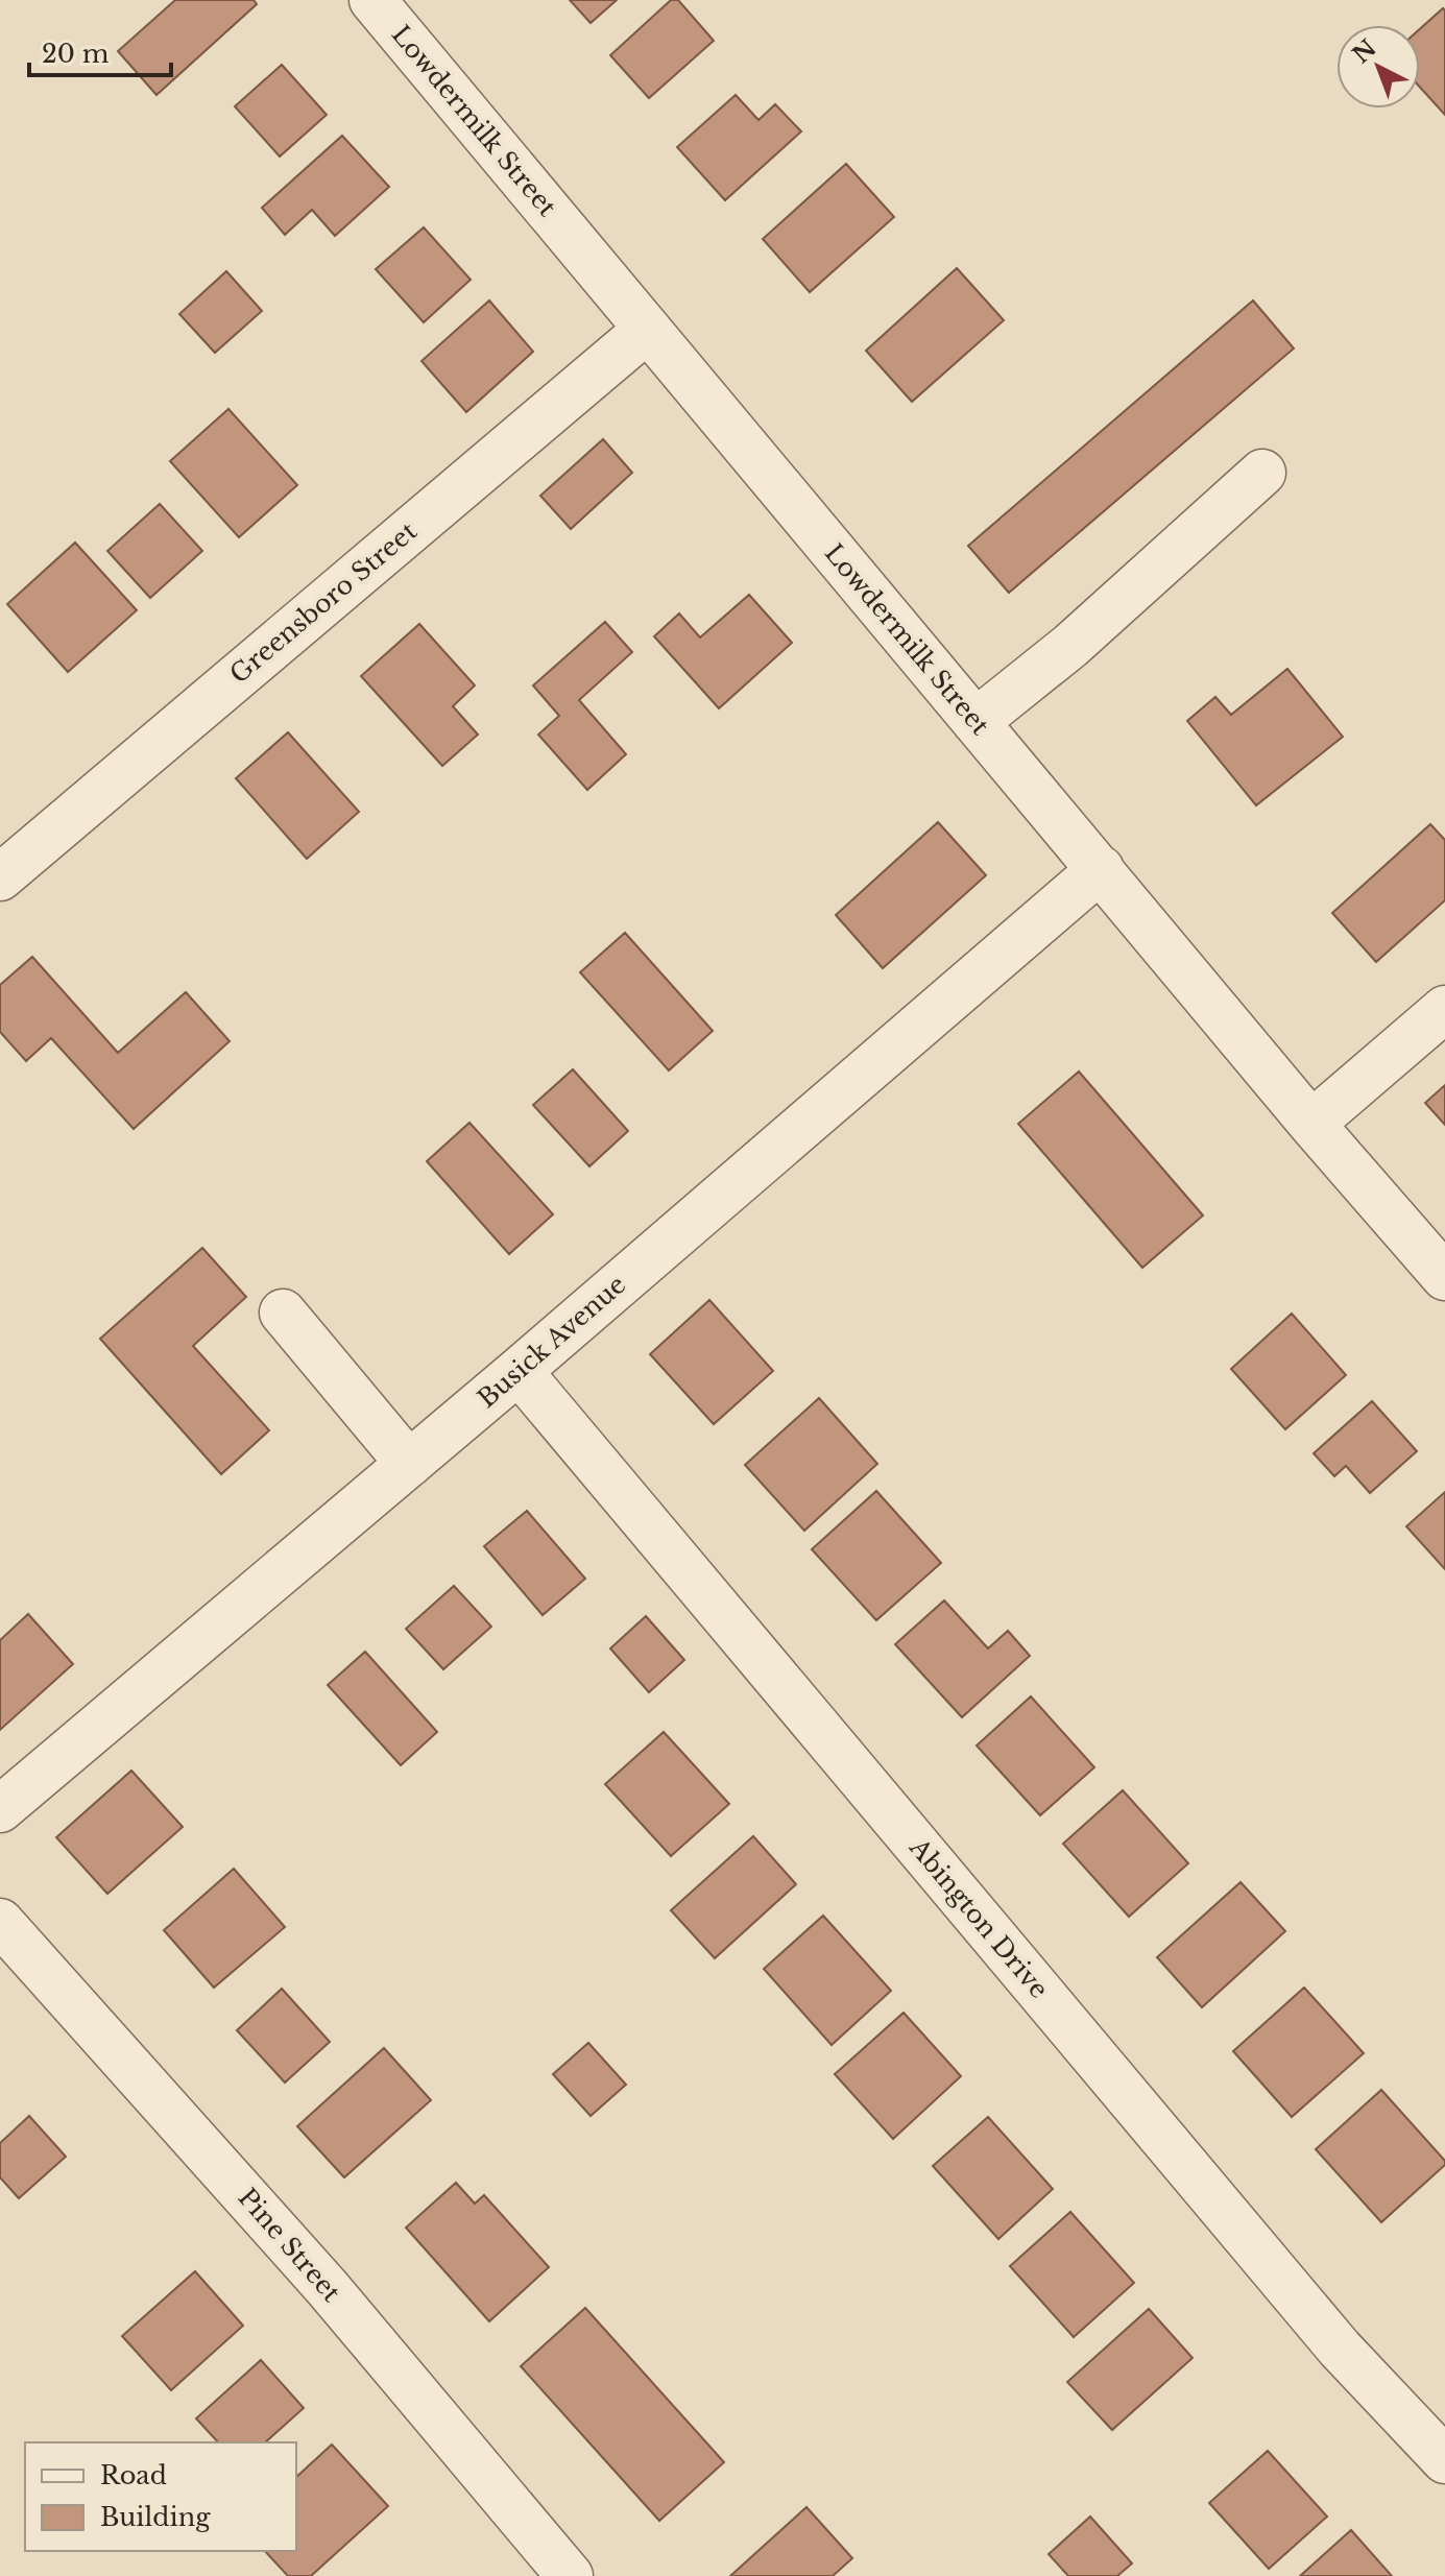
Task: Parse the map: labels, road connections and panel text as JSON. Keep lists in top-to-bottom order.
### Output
{
  "streets": {
    "street": [
      "Lowdermilk Street",
      "Greensboro Street",
      "Busick Avenue",
      "Abington Drive",
      "Pine Street"
    ]
  },
  "crossings": [
    ["Lowdermilk Street", "Greensboro Street"],
    ["Lowdermilk Street", "Busick Avenue"],
    ["Busick Avenue", "Abington Drive"]
  ],
  "legend": ["Road", "Building"],
  "scale_bar": "20 m",
  "north": "top left"
}
